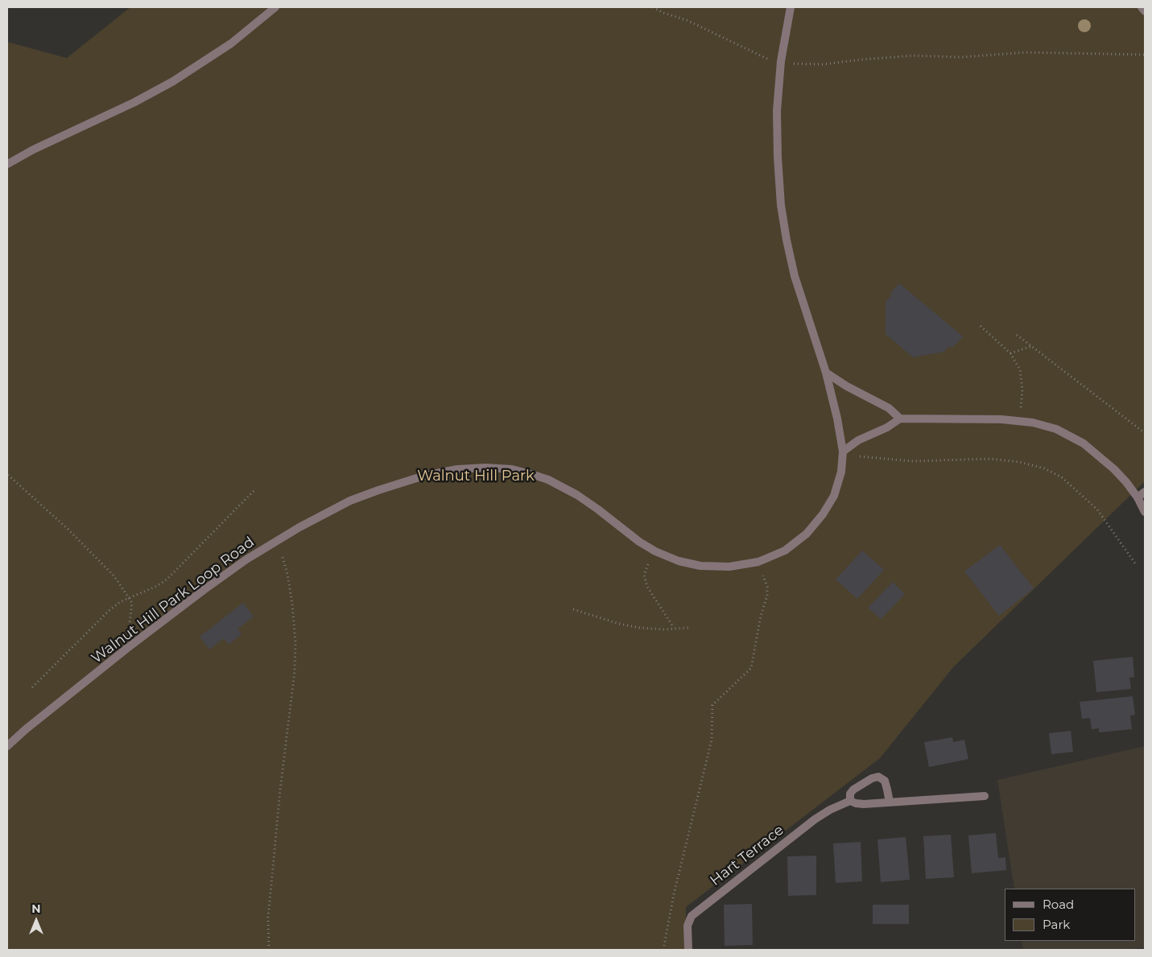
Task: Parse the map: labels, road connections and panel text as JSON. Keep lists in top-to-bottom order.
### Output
{
  "streets": {
    "street": ["Walnut Hill Park Loop Road", "Hart Terrace"]
  },
  "parks": ["Walnut Hill Park"],
  "legend": ["Road", "Park"],
  "north": "top"
}
